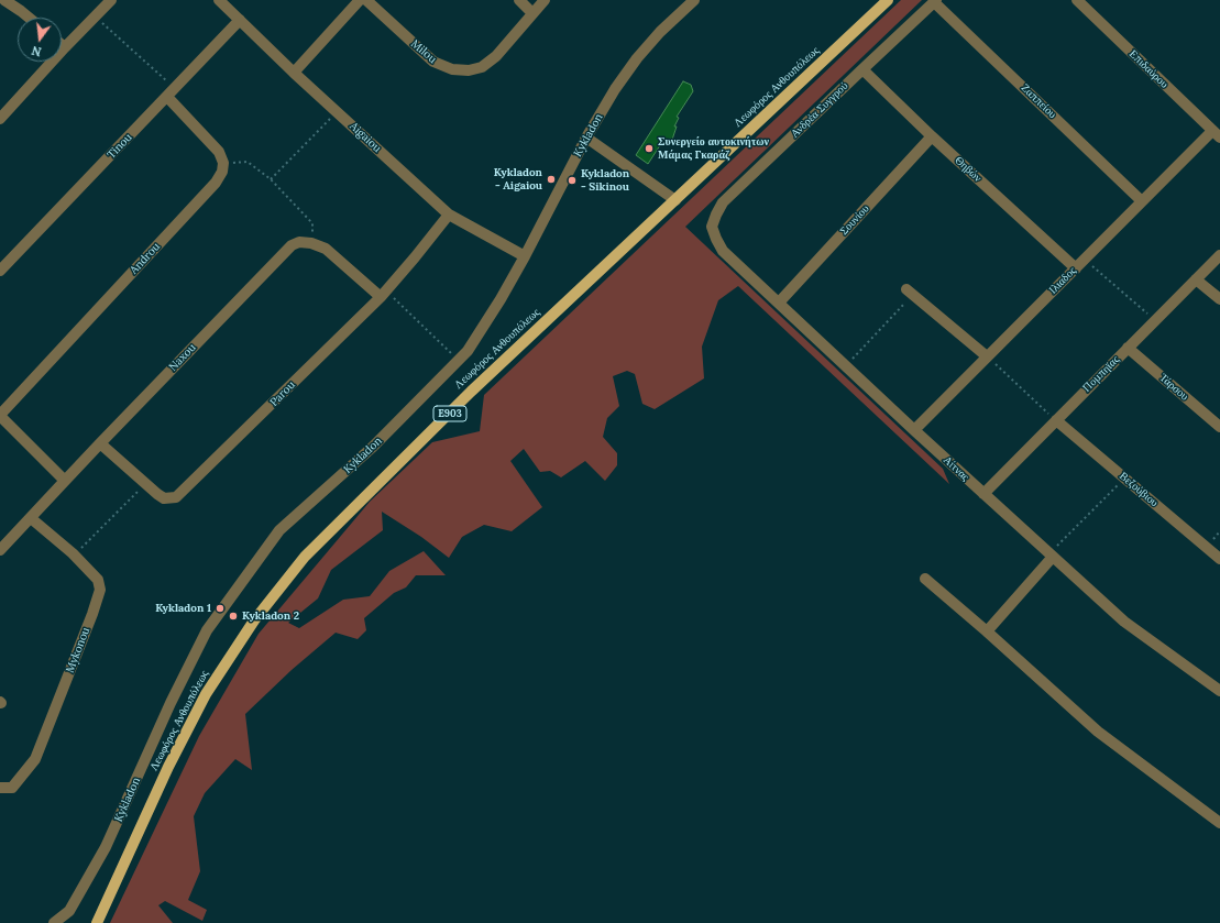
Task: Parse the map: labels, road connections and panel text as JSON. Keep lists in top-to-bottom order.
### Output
{
  "streets": {
    "main road": ["Λεωφόρος Ανθουπόλεως", "E903"],
    "street": [
      "Milou",
      "Επιδαύρου",
      "Ζαππείου",
      "Ανδρέα Συγγρού",
      "Kykladon",
      "Aigaiou",
      "Tinou",
      "Θηβών",
      "Σουνίου",
      "Androu",
      "Ιλιαδος",
      "Naxou",
      "Πομπηϊας",
      "Τάρσου",
      "Parou",
      "Αίτνας",
      "Βεζούβιου",
      "Mykonou"
    ]
  },
  "crossings": [
    ["Επιδαύρου", "Ιλιαδος"],
    ["Ζαππείου", "Ανδρέα Συγγρού"],
    ["Ζαππείου", "Ιλιαδος"],
    ["Ανδρέα Συγγρού", "Θηβών"],
    ["Ανδρέα Συγγρού", "Αίτνας"],
    ["Kykladon", "Aigaiou"],
    ["Aigaiou", "Tinou"],
    ["Aigaiou", "Parou"],
    ["Θηβών", "Σουνίου"],
    ["Θηβών", "Ιλιαδος"],
    ["Σουνίου", "Αίτνας"],
    ["Ιλιαδος", "Αίτνας"],
    ["Naxou", "Parou"],
    ["Naxou", "Mykonou"],
    ["Πομπηϊας", "Τάρσου"],
    ["Πομπηϊας", "Αίτνας"],
    ["Πομπηϊας", "Βεζούβιου"]
  ],
  "places": [
    "Συνεργείο αυτοκινήτων Μάμας Γκαράζ",
    "Kykladon - Aigaiou",
    "Kykladon - Sikinou",
    "Kykladon 1",
    "Kykladon 2"
  ],
  "north": "bottom"
}
